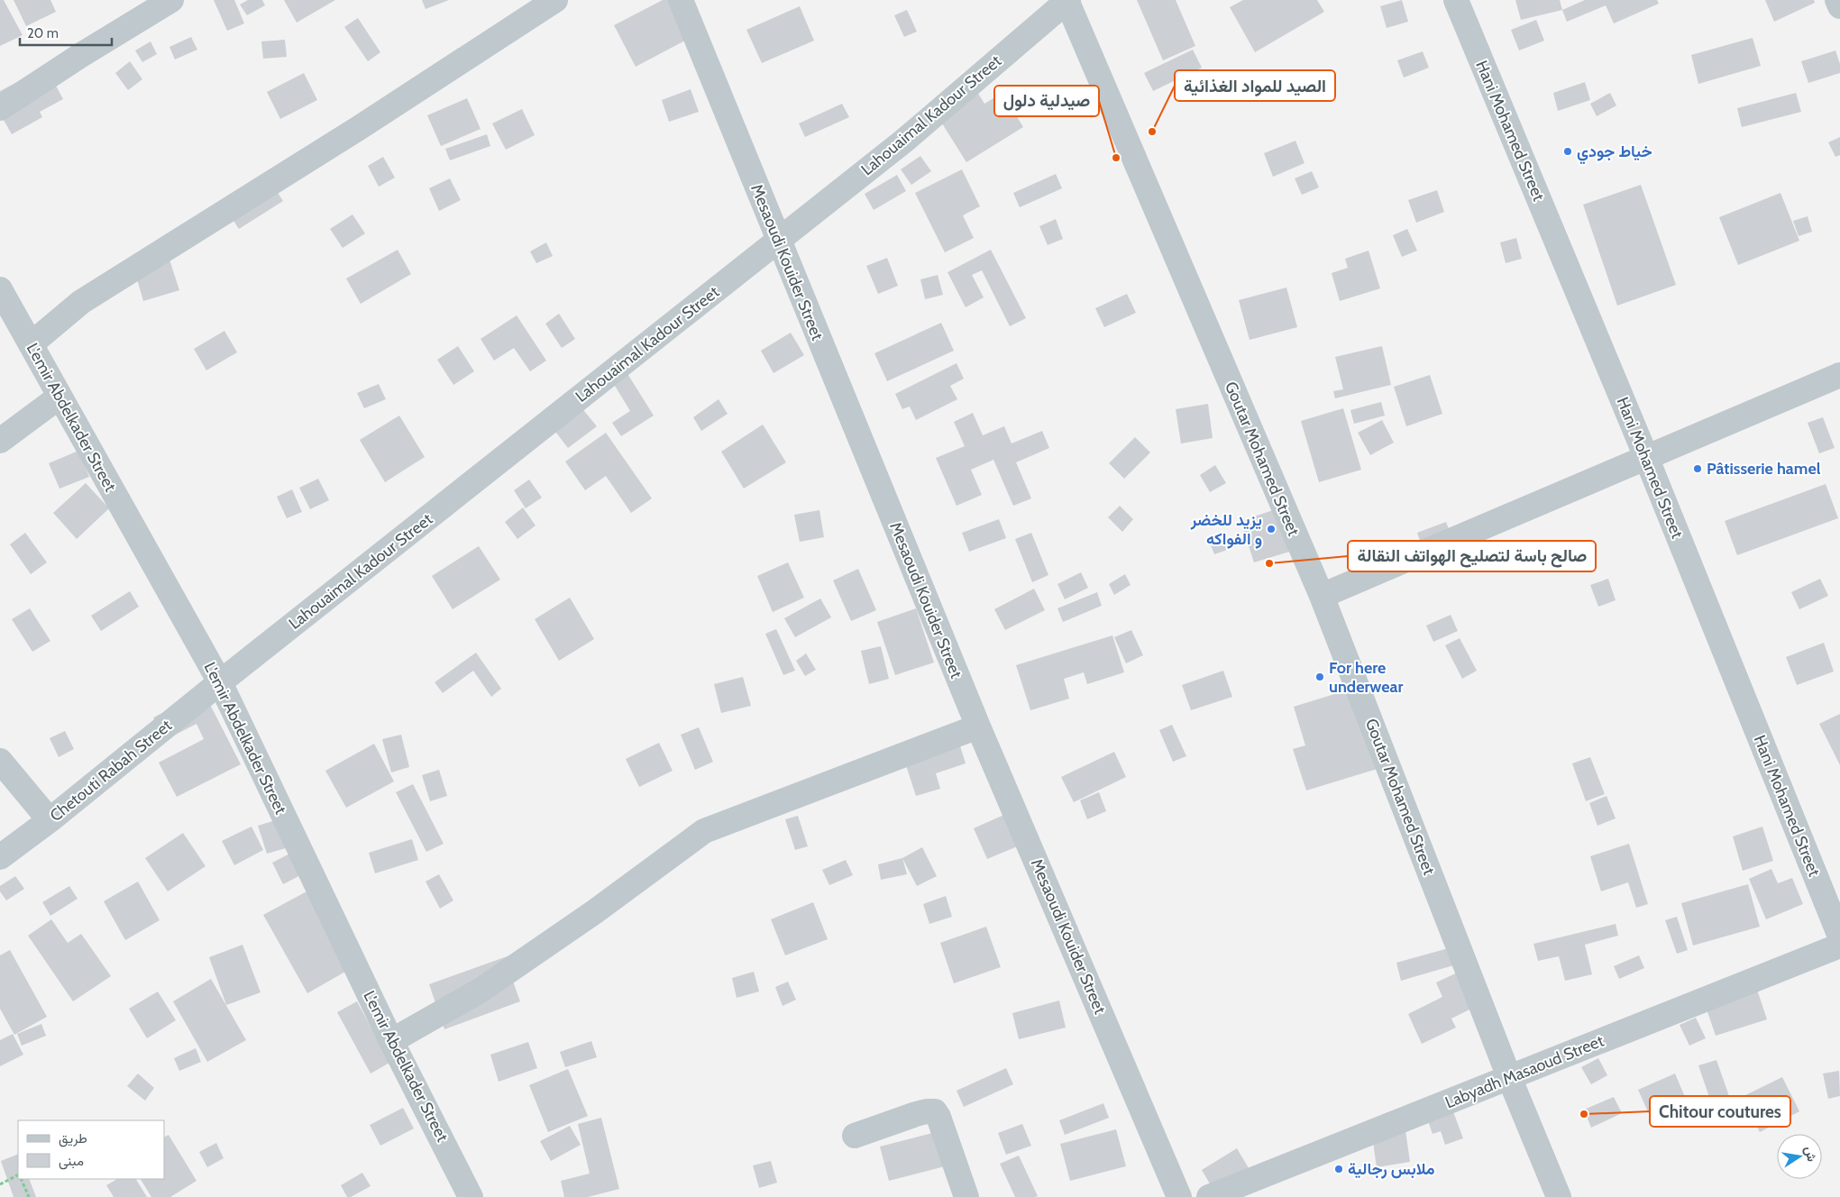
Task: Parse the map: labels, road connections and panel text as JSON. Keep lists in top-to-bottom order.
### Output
{
  "streets": {
    "street": [
      "Lahouaimal Kadour Street",
      "Hani Mohamed Street",
      "Mesaoudi Kouider Street",
      "L'emir Abdelkader Street",
      "Goutar Mohamed Street",
      "Chetouti Rabah Street",
      "Labyadh Masaoud Street"
    ]
  },
  "crossings": [
    ["Lahouaimal Kadour Street", "Mesaoudi Kouider Street"],
    ["Lahouaimal Kadour Street", "L'emir Abdelkader Street"],
    ["Lahouaimal Kadour Street", "Goutar Mohamed Street"],
    ["Lahouaimal Kadour Street", "Chetouti Rabah Street"],
    ["L'emir Abdelkader Street", "Chetouti Rabah Street"],
    ["Goutar Mohamed Street", "Labyadh Masaoud Street"]
  ],
  "places": [
    "الصيد للمواد الغذائية",
    "خياط جودي",
    "صيدلية دلول",
    "Pâtisserie hamel",
    "يزيد للخضر و الفواكه",
    "صالح باسة لتصليح الهواتف النقالة",
    "For here underwear",
    "Chitour coutures",
    "ملابس رجالية"
  ],
  "legend": ["طريق", "مبنى"],
  "scale_bar": "20 m",
  "north": "right"
}
